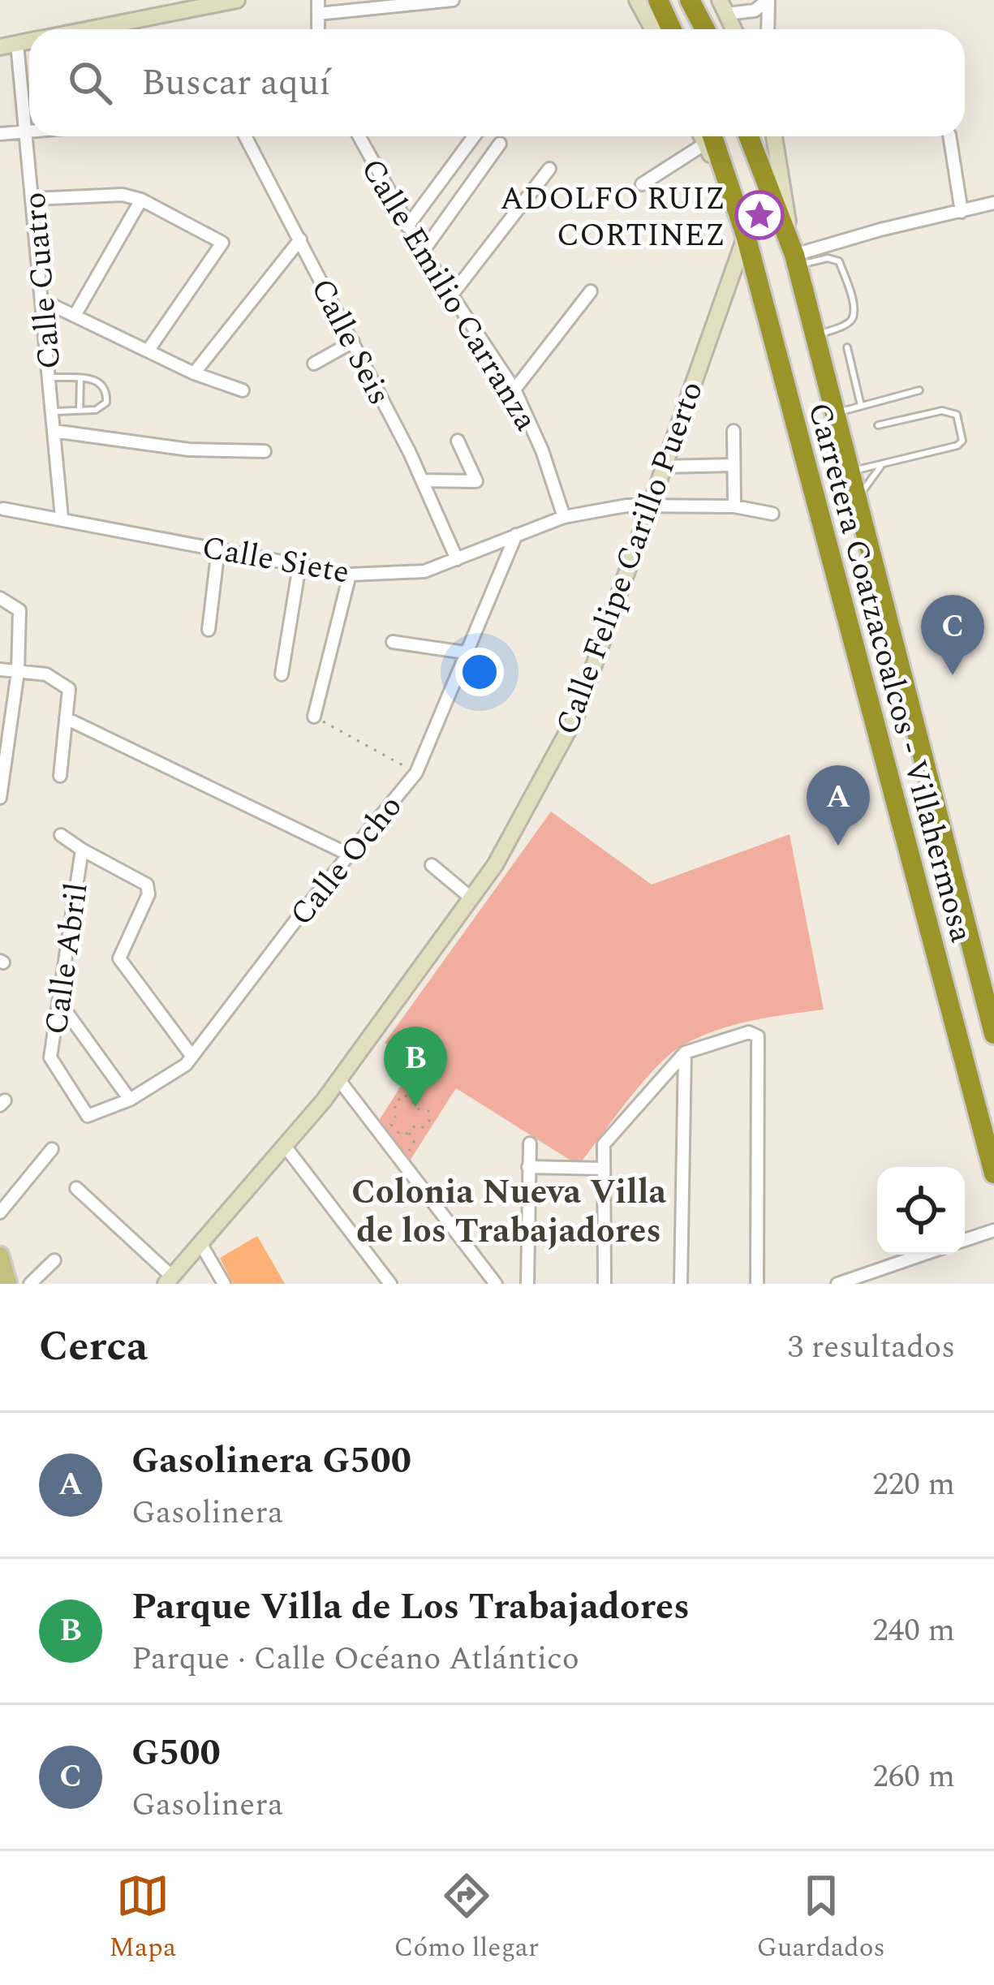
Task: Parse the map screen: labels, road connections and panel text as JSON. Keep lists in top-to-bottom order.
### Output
{
  "streets": {
    "highway": ["Carretera Coatzacoalcos - Villahermosa"],
    "street": [
      "Calle Cuatro",
      "Calle Emilio Carranza",
      "Calle Seis",
      "Calle Felipe Carillo Puerto",
      "Calle Siete",
      "Calle Ocho",
      "Calle Abril"
    ]
  },
  "crossings": [
    ["Calle Cuatro", "Calle Siete"],
    ["Calle Emilio Carranza", "Calle Siete"],
    ["Calle Seis", "Calle Siete"],
    ["Calle Felipe Carillo Puerto", "Calle Siete"],
    ["Calle Felipe Carillo Puerto", "Carretera Coatzacoalcos - Villahermosa"],
    ["Calle Siete", "Calle Ocho"],
    ["Calle Ocho", "Calle Abril"]
  ],
  "districts": ["Colonia Nueva Villa de los Trabajadores"],
  "places": {
    "place": ["ADOLFO RUIZ CORTINEZ"]
  },
  "page": {
    "search": "Buscar aquí",
    "pins": ["C", "A", "B"],
    "heading": ["Cerca", "3 resultados"],
    "list": [
      {
        "mark": "A",
        "name": "Gasolinera G500",
        "note": "Gasolinera",
        "value": "220 m"
      },
      {
        "mark": "B",
        "name": "Parque Villa de Los Trabajadores",
        "note": "Parque · Calle Océano Atlántico",
        "value": "240 m"
      },
      {
        "mark": "C",
        "name": "G500",
        "note": "Gasolinera",
        "value": "260 m"
      }
    ],
    "nav": ["Mapa", "Cómo llegar", "Guardados"]
  }
}
